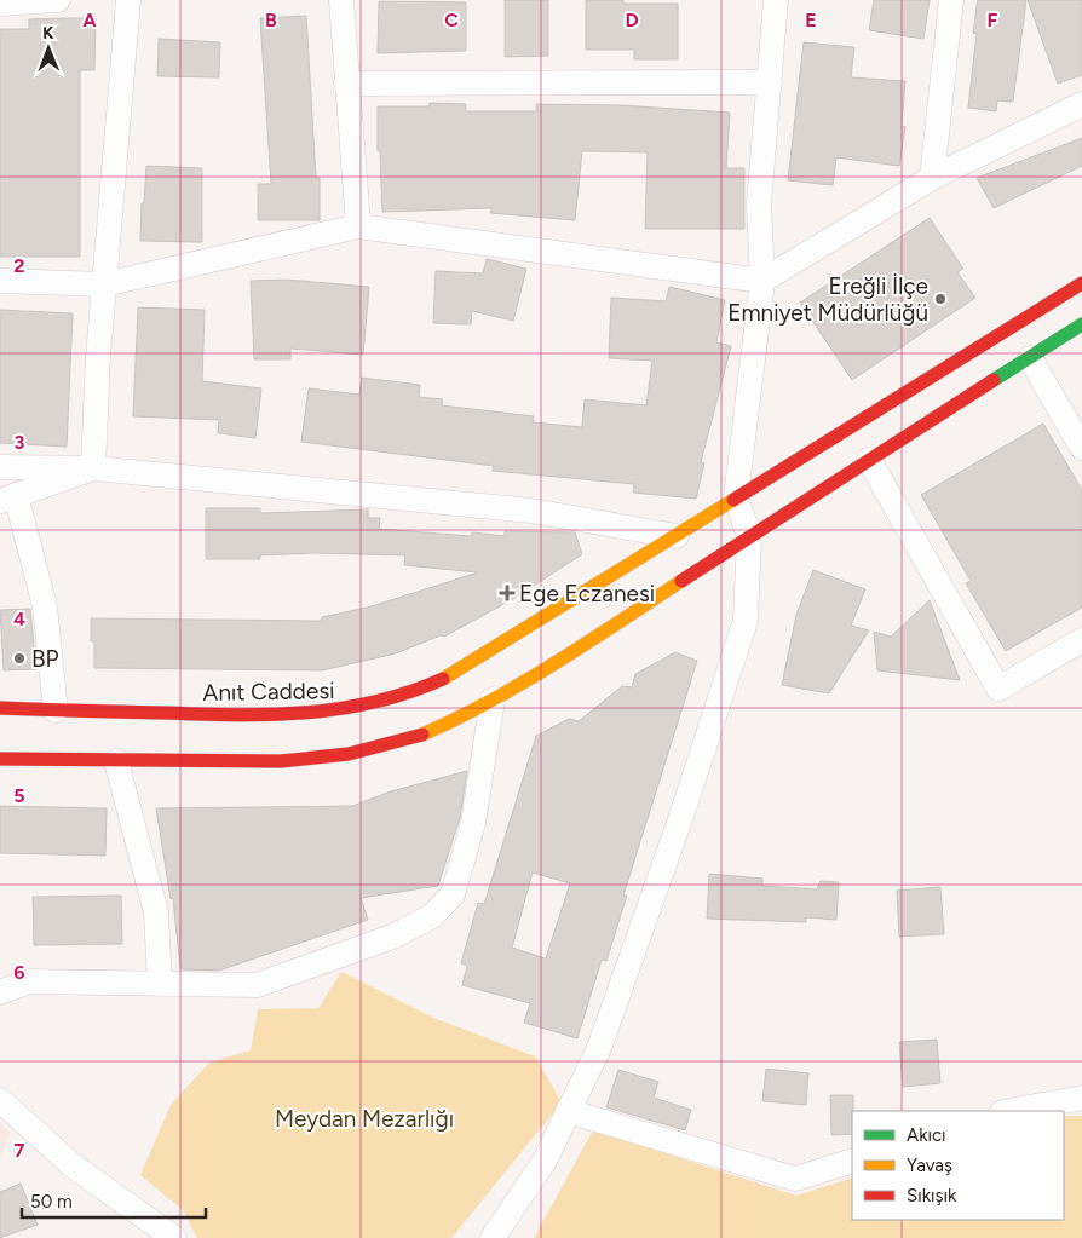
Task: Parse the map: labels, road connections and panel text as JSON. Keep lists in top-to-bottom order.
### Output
{
  "streets": {
    "main road": ["Anıt Caddesi"]
  },
  "parks": ["Meydan Mezarlığı"],
  "places": {
    "other": ["Ereğli İlçe Emniyet Müdürlüğü", "BP"],
    "health": ["Ege Eczanesi"]
  },
  "legend": ["Akıcı", "Yavaş", "Sıkışık"],
  "scale_bar": "50 m",
  "north": "top",
  "grid": {
    "columns": [
      "A",
      "B",
      "C",
      "D",
      "E",
      "F"
    ],
    "rows": [
      "2",
      "3",
      "4",
      "5",
      "6",
      "7"
    ]
  }
}
